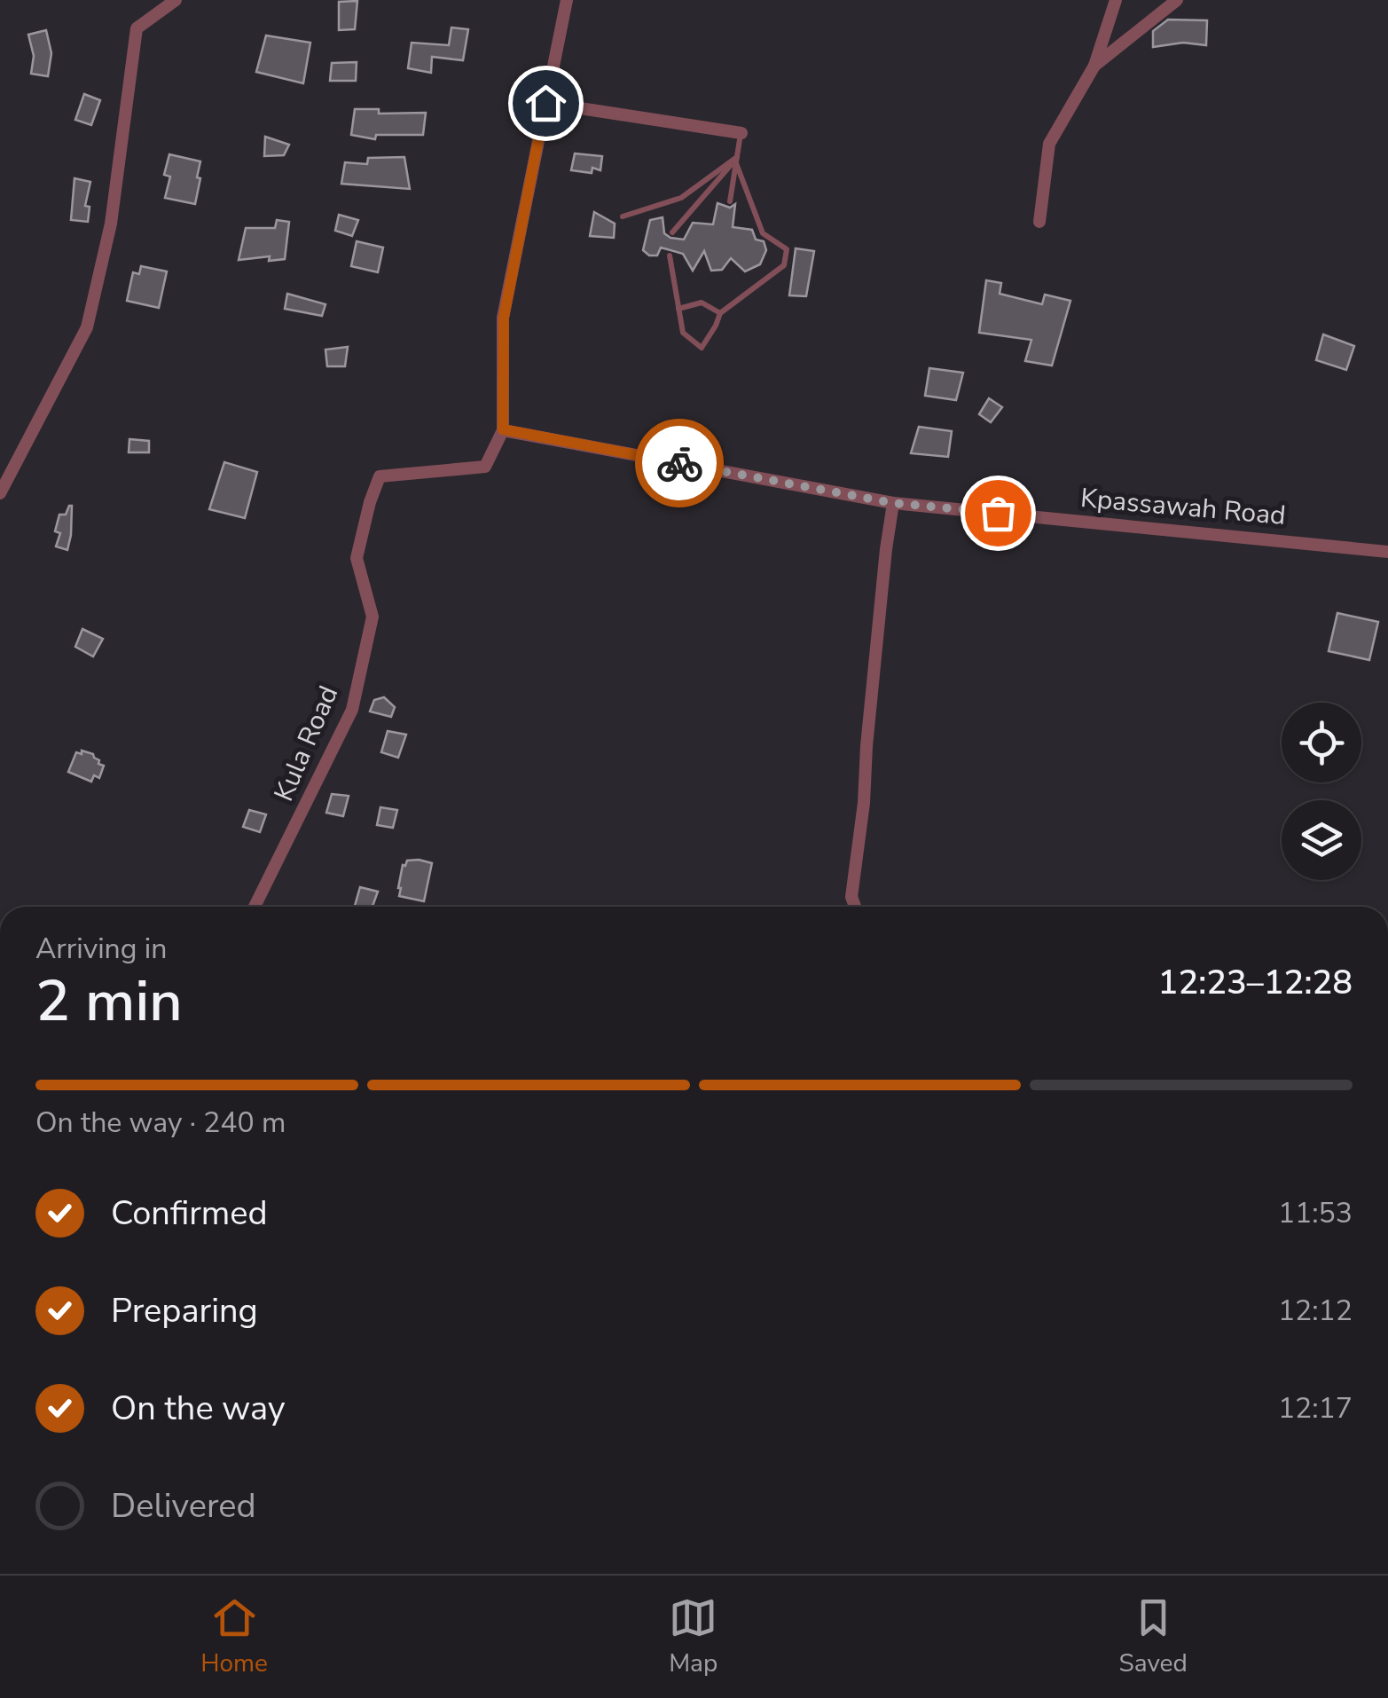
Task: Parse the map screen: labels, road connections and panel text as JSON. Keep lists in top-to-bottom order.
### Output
{
  "streets": {
    "street": ["Kpassawah Road", "Kula Road"]
  },
  "crossings": [
    ["Kpassawah Road", "Kula Road"]
  ],
  "page": {
    "heading": ["2 min", "Arriving in", "12:23–12:28"],
    "bar": "On the way · 240 m",
    "list": [
      ["Confirmed", "11:53"],
      ["Preparing", "12:12"],
      ["On the way", "12:17"],
      "Delivered"
    ],
    "tabs": ["Home", "Map", "Saved"]
  }
}
